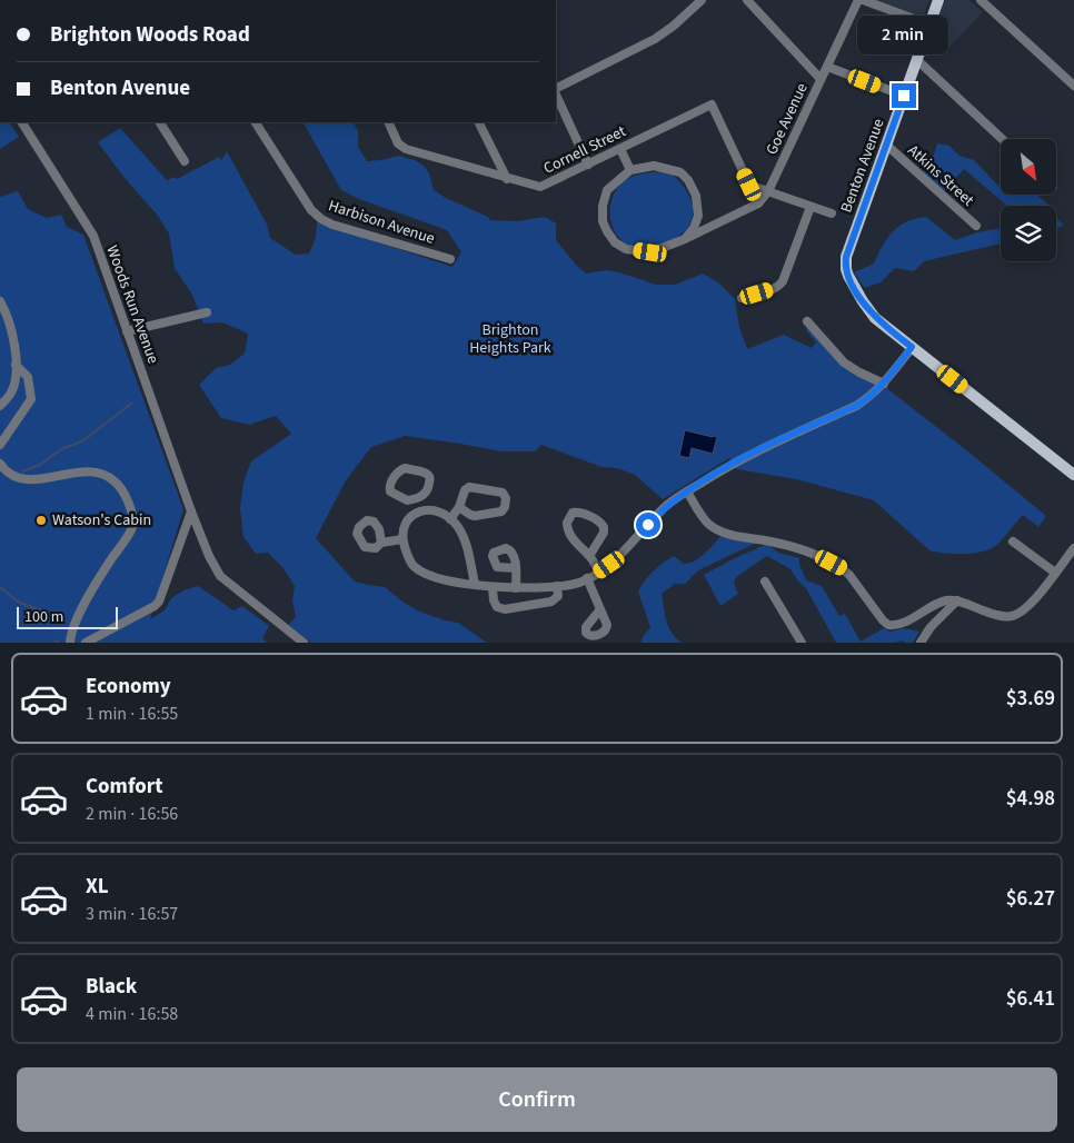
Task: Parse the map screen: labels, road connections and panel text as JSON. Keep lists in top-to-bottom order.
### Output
{
  "streets": {
    "main road": ["Benton Avenue"],
    "street": [
      "Goe Avenue",
      "Cornell Street",
      "Atkins Street",
      "Harbison Avenue",
      "Woods Run Avenue"
    ]
  },
  "crossings": [
    ["Benton Avenue", "Atkins Street"]
  ],
  "parks": ["Brighton Heights Park"],
  "places": ["Watson's Cabin"],
  "scale_bar": "100 m",
  "north": "bottom right",
  "page": {
    "banner": ["Brighton Woods Road", "Benton Avenue"],
    "bubble": "2 min",
    "scale": "100 m",
    "list": [
      {
        "name": "Economy",
        "note": "1 min · 16:55",
        "value": "$3.69"
      },
      {
        "name": "Comfort",
        "note": "2 min · 16:56",
        "value": "$4.98"
      },
      {
        "name": "XL",
        "note": "3 min · 16:57",
        "value": "$6.27"
      },
      {
        "name": "Black",
        "note": "4 min · 16:58",
        "value": "$6.41"
      }
    ],
    "buttons": "Confirm"
  }
}
